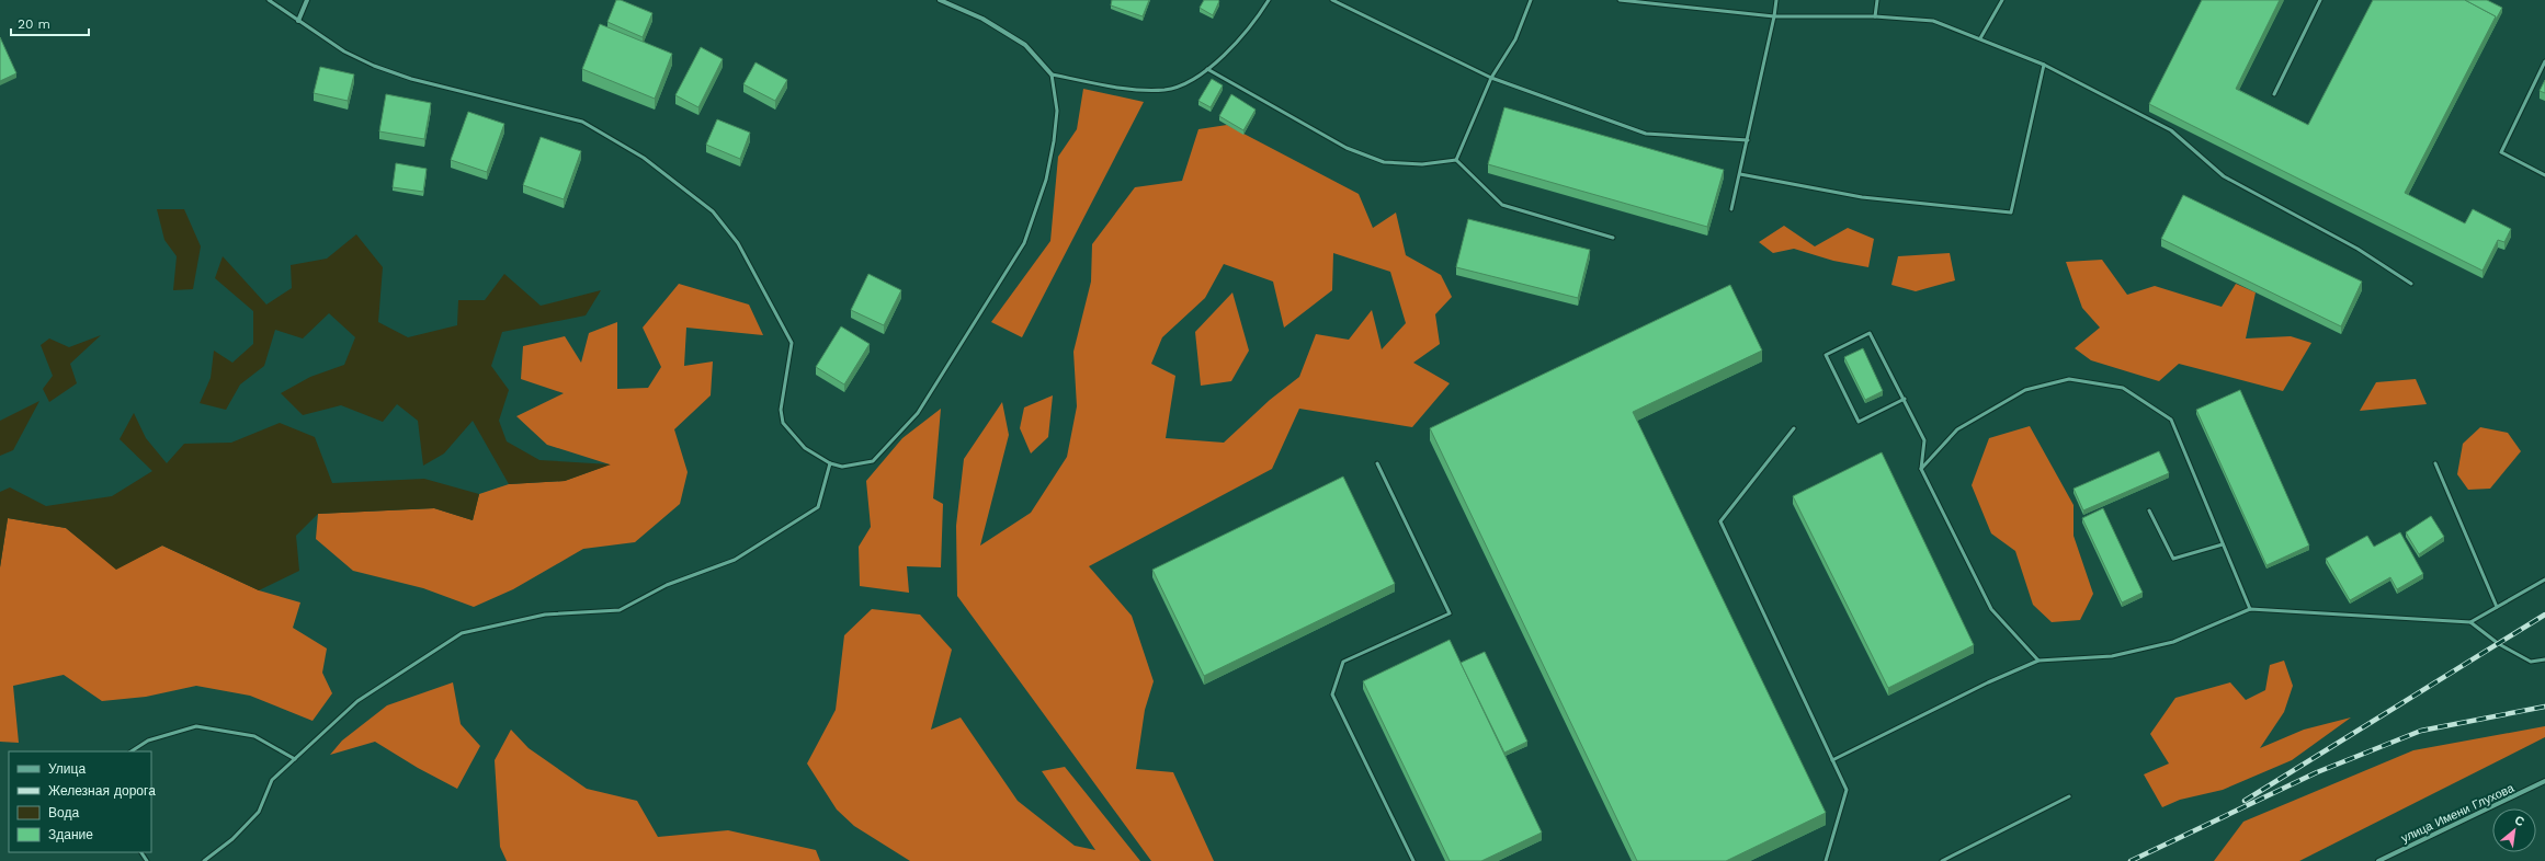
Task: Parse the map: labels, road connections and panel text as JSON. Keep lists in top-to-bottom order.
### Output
{
  "streets": {
    "street": ["улица Имени Глухова"]
  },
  "legend": [
    "Улица",
    "Железная дорога",
    "Вода",
    "Здание"
  ],
  "scale_bar": "20 m",
  "north": "top right"
}
